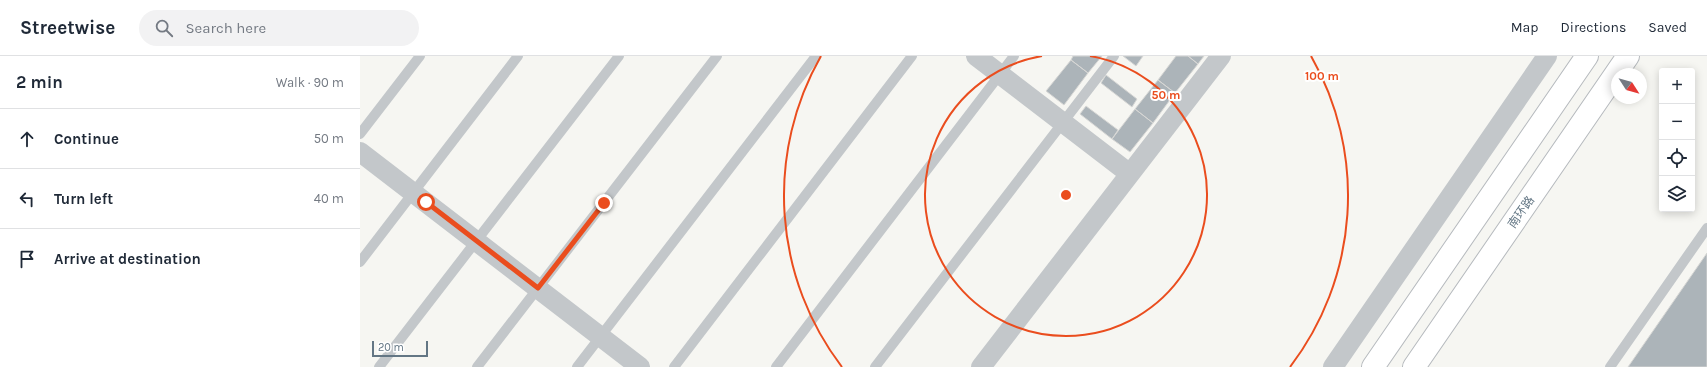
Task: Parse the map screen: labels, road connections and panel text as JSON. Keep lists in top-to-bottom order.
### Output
{
  "streets": {
    "main road": ["南环路"]
  },
  "scale_bar": "20 m",
  "north": "bottom right",
  "page": {
    "header": "Streetwise",
    "search": "Search here",
    "nav": ["Map", "Directions", "Saved"],
    "heading": ["2 min", "Walk · 90 m"],
    "map_buttons": ["+", "−"],
    "list": [
      ["Continue", "50 m"],
      ["Turn left", "40 m"],
      "Arrive at destination"
    ],
    "scale": "20 m"
  },
  "rings": ["100 m", "50 m"]
}
